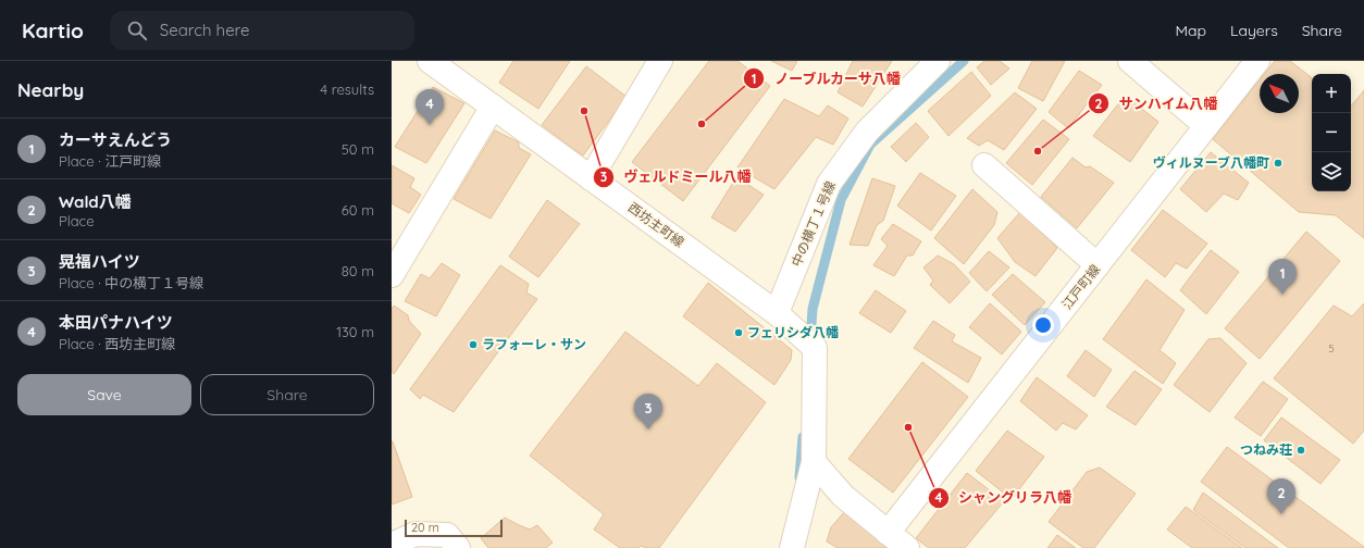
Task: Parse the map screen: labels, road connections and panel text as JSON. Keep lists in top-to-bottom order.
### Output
{
  "streets": {
    "street": ["中の横丁１号線", "西坊主町線", "江戸町線"]
  },
  "crossings": [
    ["中の横丁１号線", "西坊主町線"]
  ],
  "places": [
    "ヴェルドミール八幡",
    "ノーブルカーサ八幡",
    "サンハイム八幡",
    "ヴィルヌーブ八幡町",
    "フェリシダ八幡",
    "ラフォーレ・サン",
    "シャングリラ八幡",
    "つねみ荘"
  ],
  "house_numbers": ["5"],
  "scale_bar": "20 m",
  "north": "top left",
  "page": {
    "header": "Kartio",
    "search": "Search here",
    "nav": ["Map", "Layers", "Share"],
    "heading": ["Nearby", "4 results"],
    "map_buttons": ["+", "−"],
    "pins": [
      "4",
      "1",
      "3",
      "2"
    ],
    "list": [
      {
        "mark": "1",
        "name": "カーサえんどう",
        "note": "Place · 江戸町線",
        "value": "50 m"
      },
      {
        "mark": "2",
        "name": "Wald八幡",
        "note": "Place",
        "value": "60 m"
      },
      {
        "mark": "3",
        "name": "晃福ハイツ",
        "note": "Place · 中の横丁１号線",
        "value": "80 m"
      },
      {
        "mark": "4",
        "name": "本田パナハイツ",
        "note": "Place · 西坊主町線",
        "value": "130 m"
      }
    ],
    "buttons": ["Save", "Share"],
    "scale": "20 m"
  }
}
